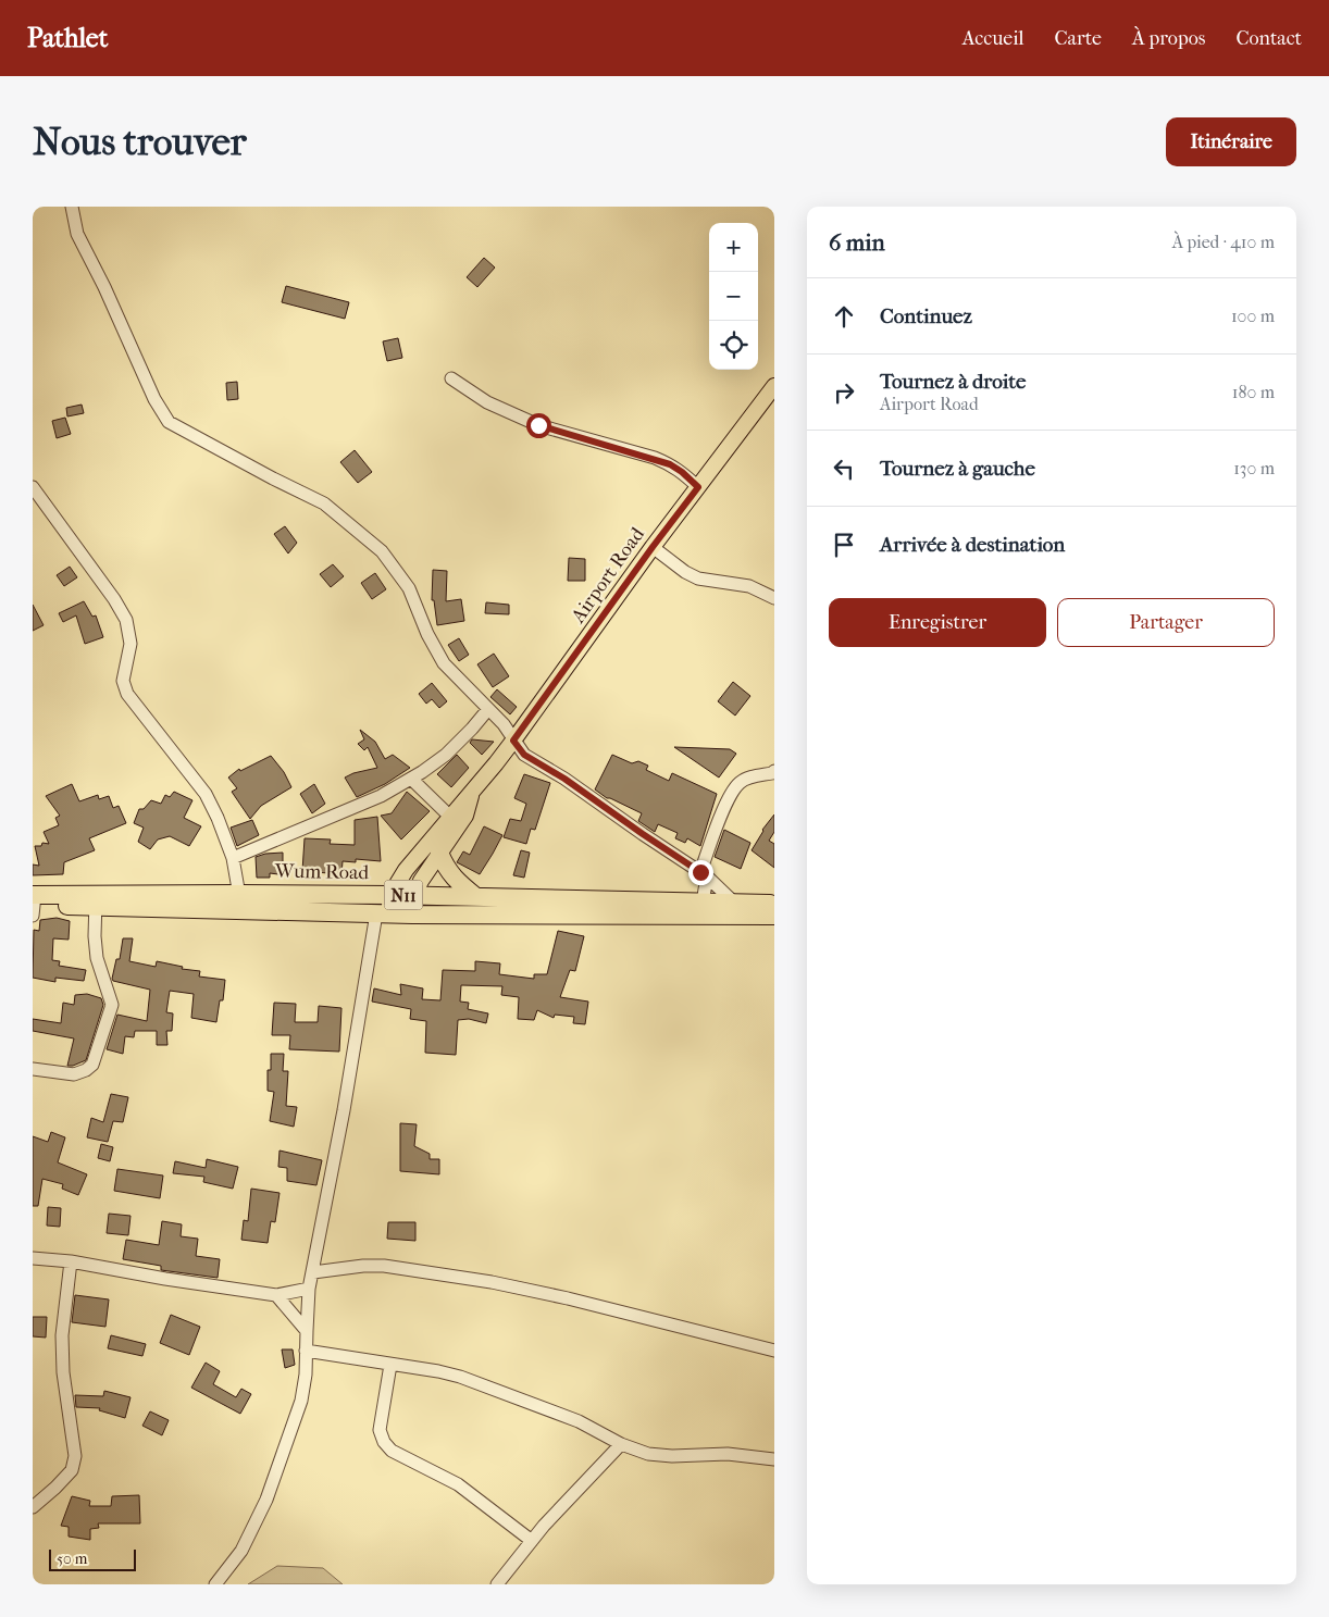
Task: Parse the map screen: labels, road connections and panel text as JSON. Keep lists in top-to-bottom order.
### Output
{
  "streets": {
    "highway": ["Wum Road", "N11"],
    "main road": ["Airport Road"]
  },
  "crossings": [
    ["Airport Road", "Wum Road"]
  ],
  "scale_bar": "50 m",
  "page": {
    "header": "Pathlet",
    "nav": [
      "Accueil",
      "Carte",
      "À propos",
      "Contact"
    ],
    "buttons": [
      "Itinéraire",
      ["Enregistrer", "Partager"]
    ],
    "title": "Nous trouver",
    "heading": ["6 min", "À pied · 410 m"],
    "map_buttons": ["+", "−"],
    "list": [
      ["Continuez", "100 m"],
      ["Tournez à droite", "Airport Road", "180 m"],
      ["Tournez à gauche", "130 m"],
      "Arrivée à destination"
    ],
    "scale": "50 m"
  }
}
